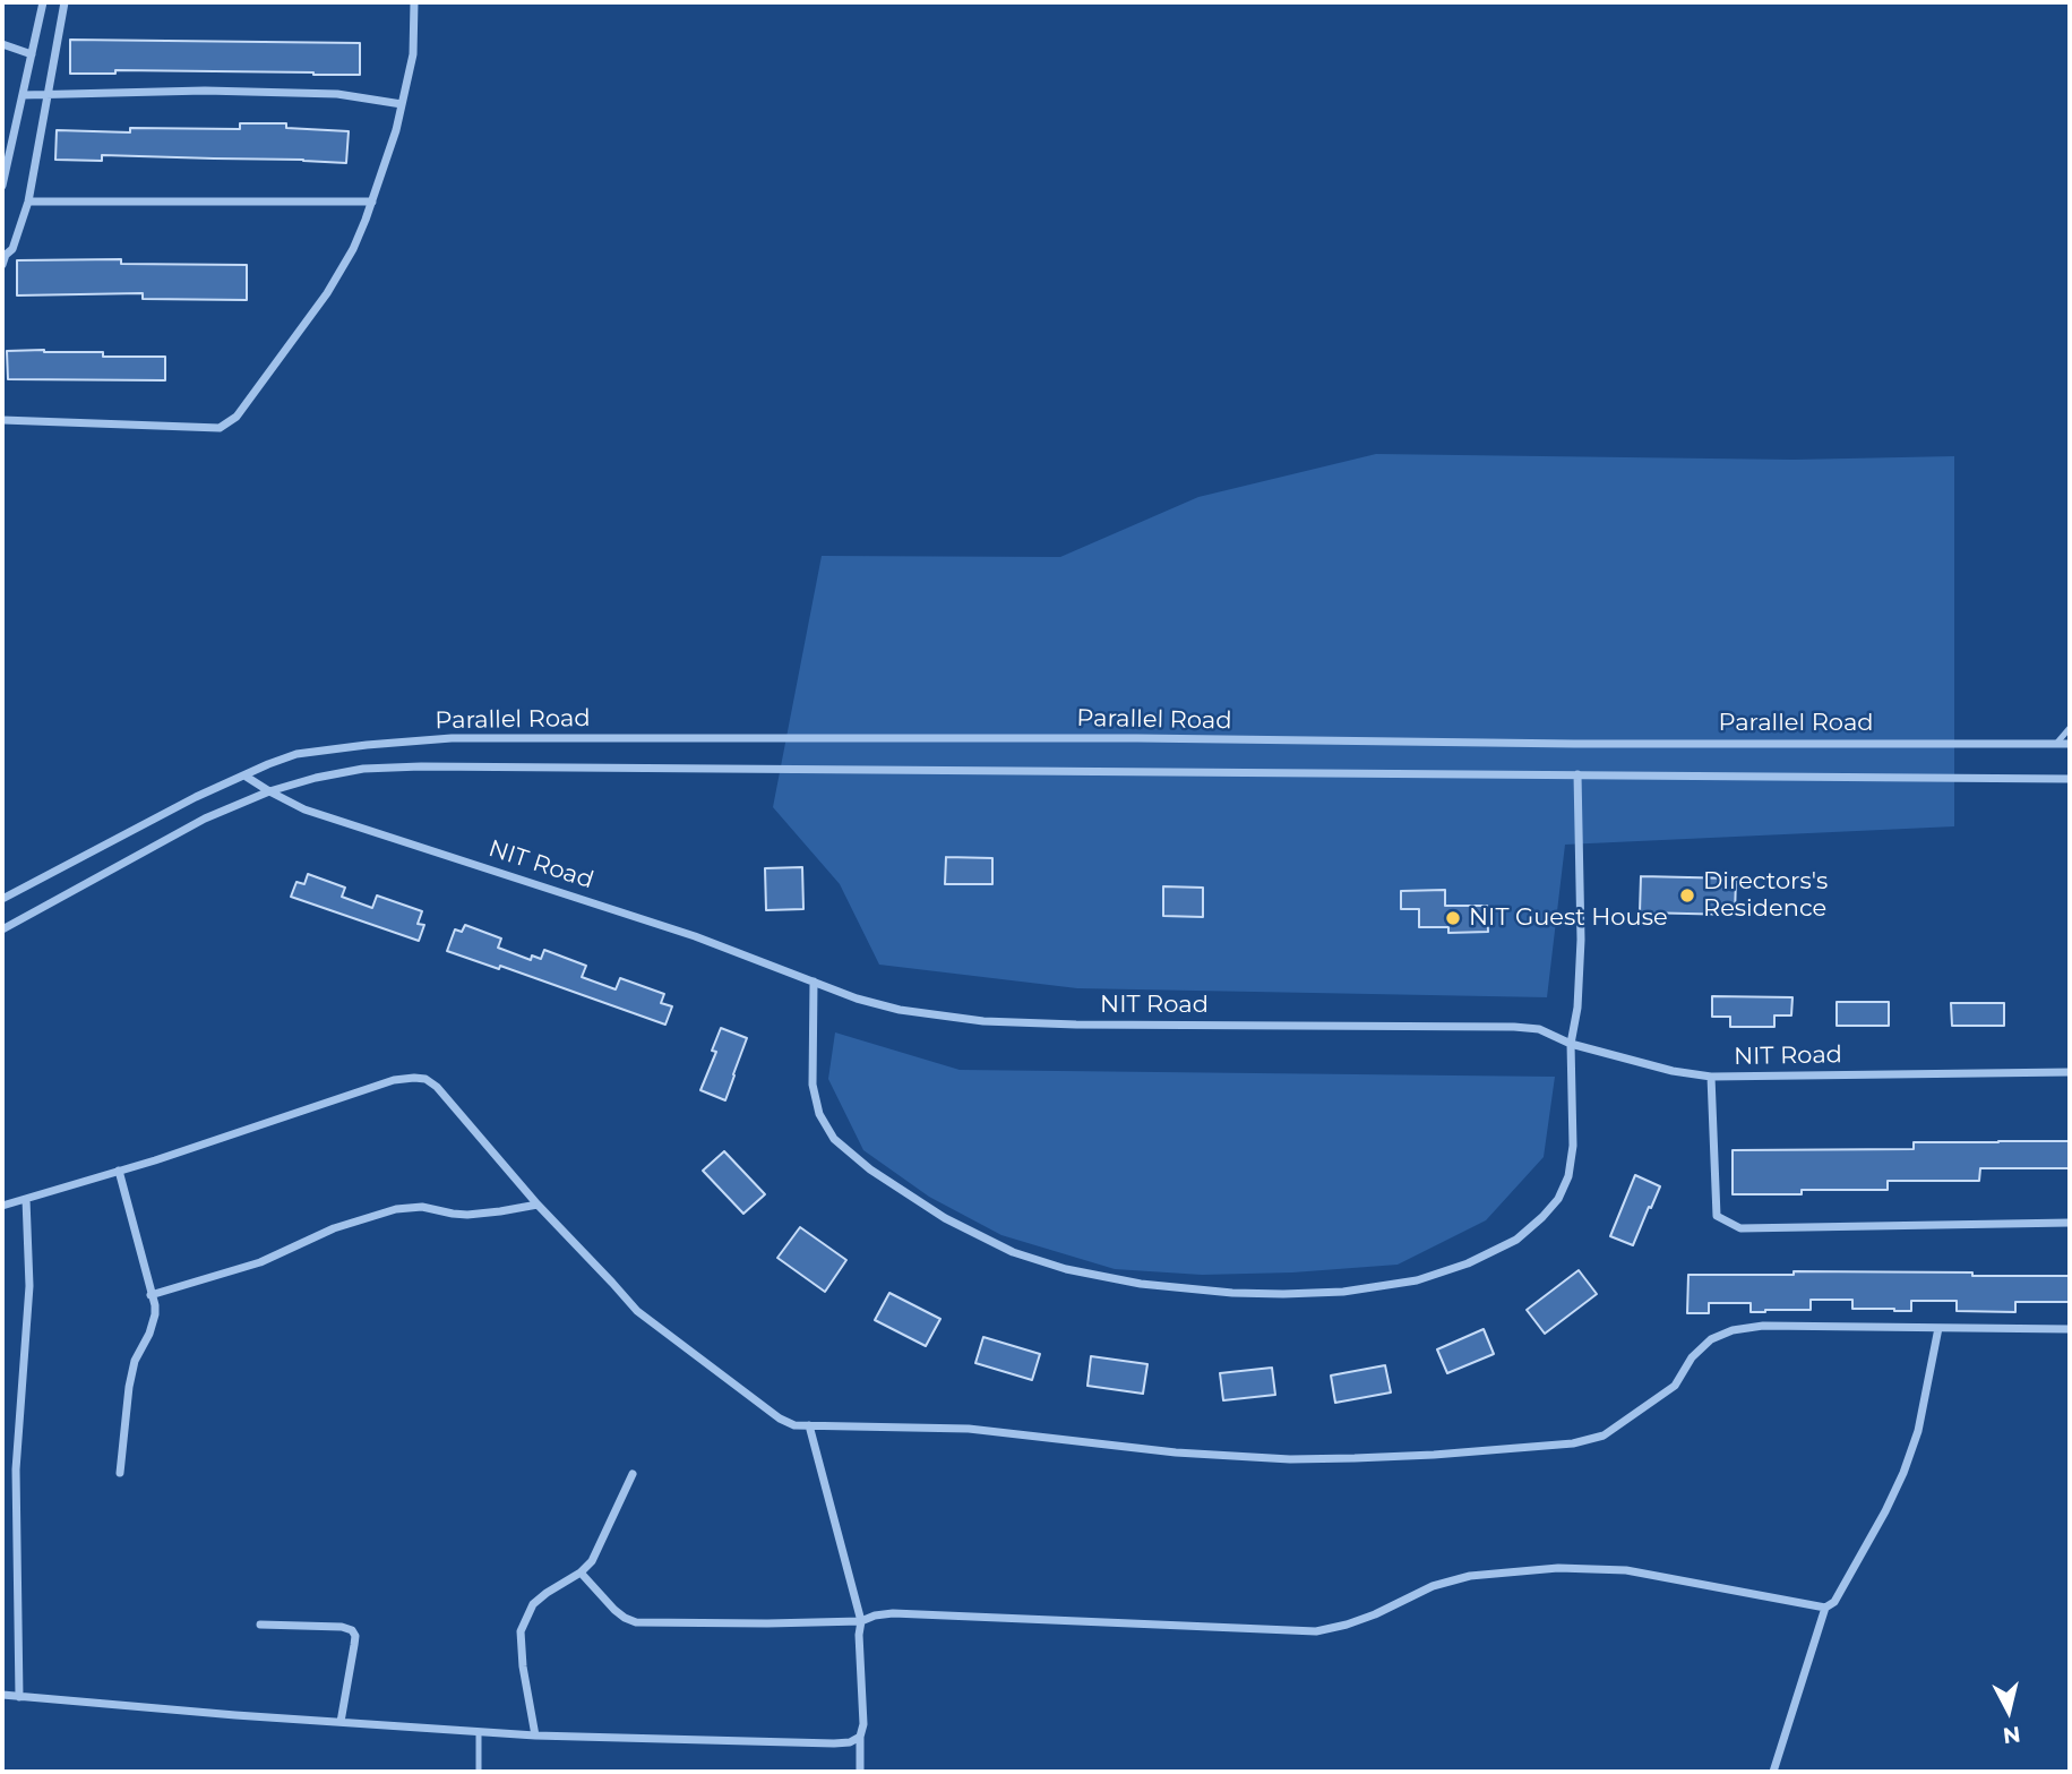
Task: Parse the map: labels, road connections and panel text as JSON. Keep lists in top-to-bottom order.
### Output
{
  "streets": {
    "street": ["Parallel Road", "NIT Road"]
  },
  "crossings": [
    ["Parallel Road", "NIT Road"]
  ],
  "places": ["Directors's Residence", "NIT Guest House"],
  "north": "bottom"
}
